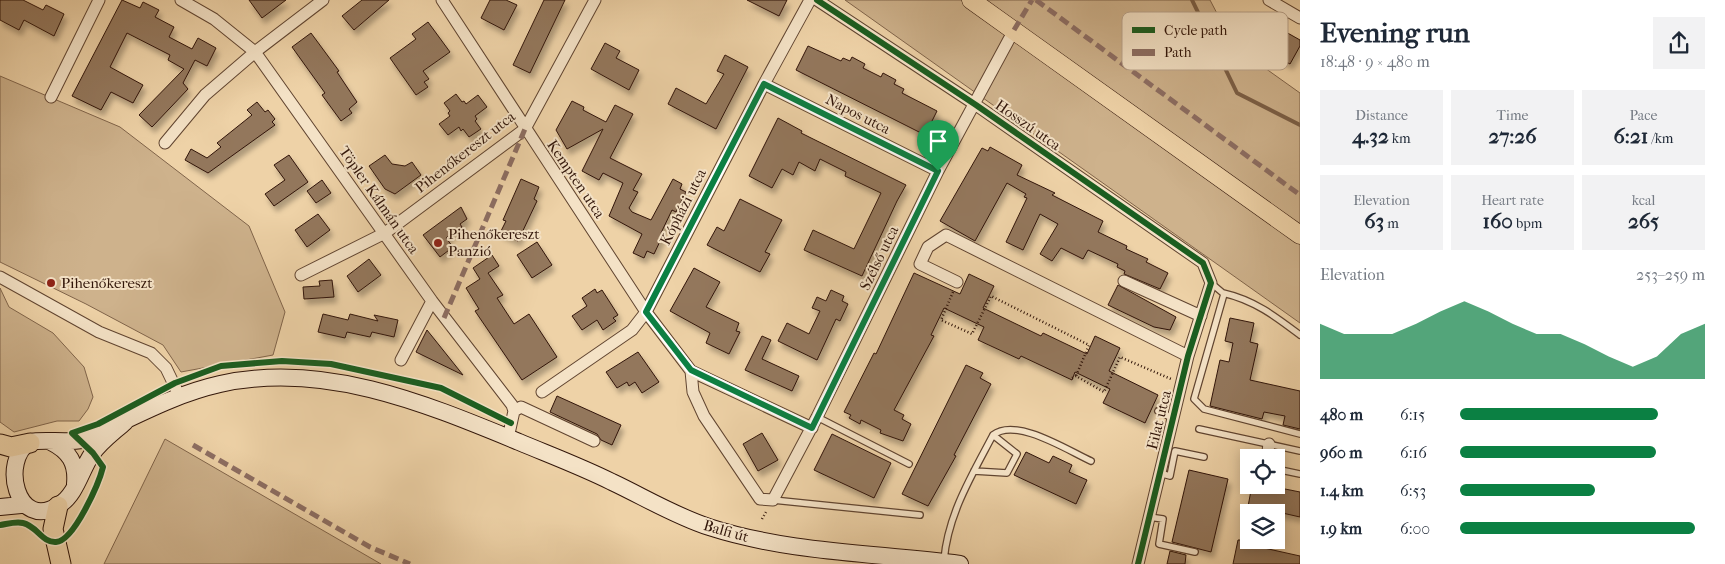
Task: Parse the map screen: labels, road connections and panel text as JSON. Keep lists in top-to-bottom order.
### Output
{
  "streets": {
    "main road": ["Balfi út"],
    "street": [
      "Napos utca",
      "Hosszú utca",
      "Pihenőkereszt utca",
      "Kempten utca",
      "Töpler Kálmán utca",
      "Kópházi utca",
      "Szélső utca",
      "Eilat utca"
    ]
  },
  "crossings": [
    ["Napos utca", "Kópházi utca"],
    ["Napos utca", "Szélső utca"],
    ["Hosszú utca", "Szélső utca"],
    ["Hosszú utca", "Eilat utca"],
    ["Pihenőkereszt utca", "Kempten utca"],
    ["Pihenőkereszt utca", "Töpler Kálmán utca"],
    ["Kempten utca", "Kópházi utca"],
    ["Kempten utca", "Szélső utca"]
  ],
  "places": ["Pihenőkereszt Panzió", "Pihenőkereszt"],
  "legend": ["Cycle path", "Path"],
  "page": {
    "heading": ["Evening run", "18:48 · 9 × 480 m"],
    "stats": [
      ["Distance", "4.32 km"],
      ["Time", "27:26"],
      ["Pace", "6:21 /km"],
      ["Elevation", "63 m"],
      ["Heart rate", "160 bpm"],
      ["kcal", "265"]
    ],
    "chart": ["Elevation", "253–259 m"],
    "list": [
      {
        "name": "480 m",
        "note": "6:15"
      },
      {
        "name": "960 m",
        "note": "6:16"
      },
      {
        "name": "1.4 km",
        "note": "6:53"
      },
      {
        "name": "1.9 km",
        "note": "6:00"
      }
    ]
  }
}
